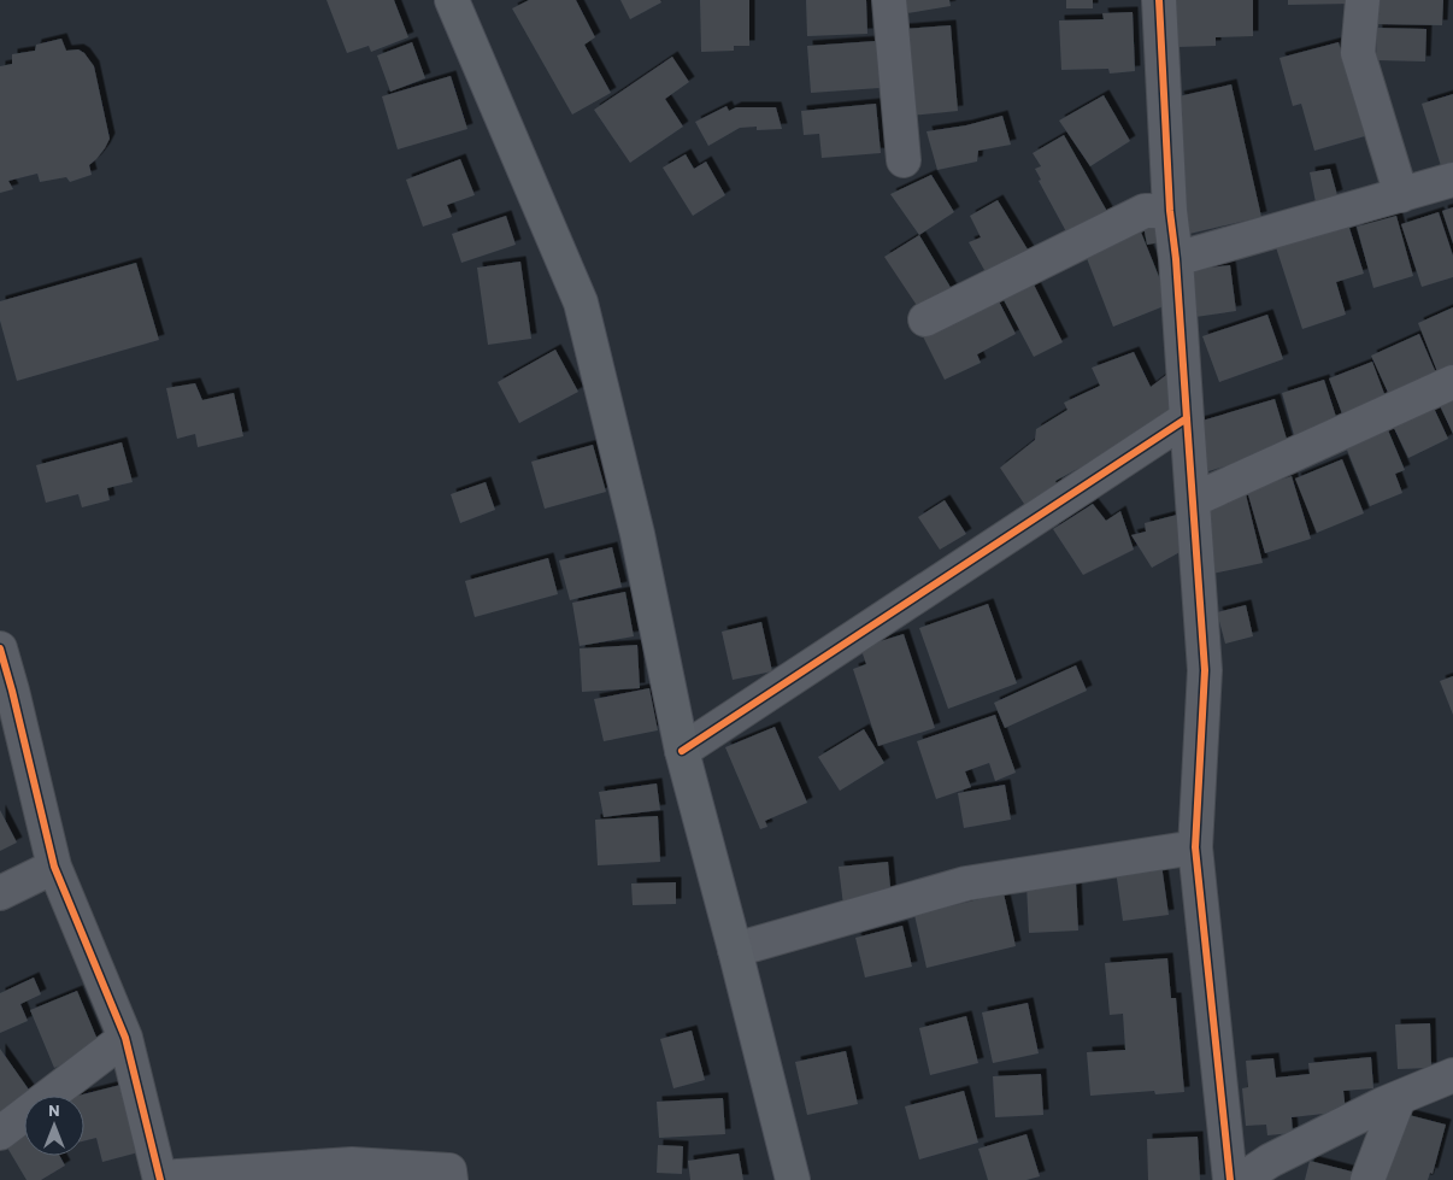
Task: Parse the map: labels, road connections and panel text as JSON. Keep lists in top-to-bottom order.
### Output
{
  "north": "top"
}
